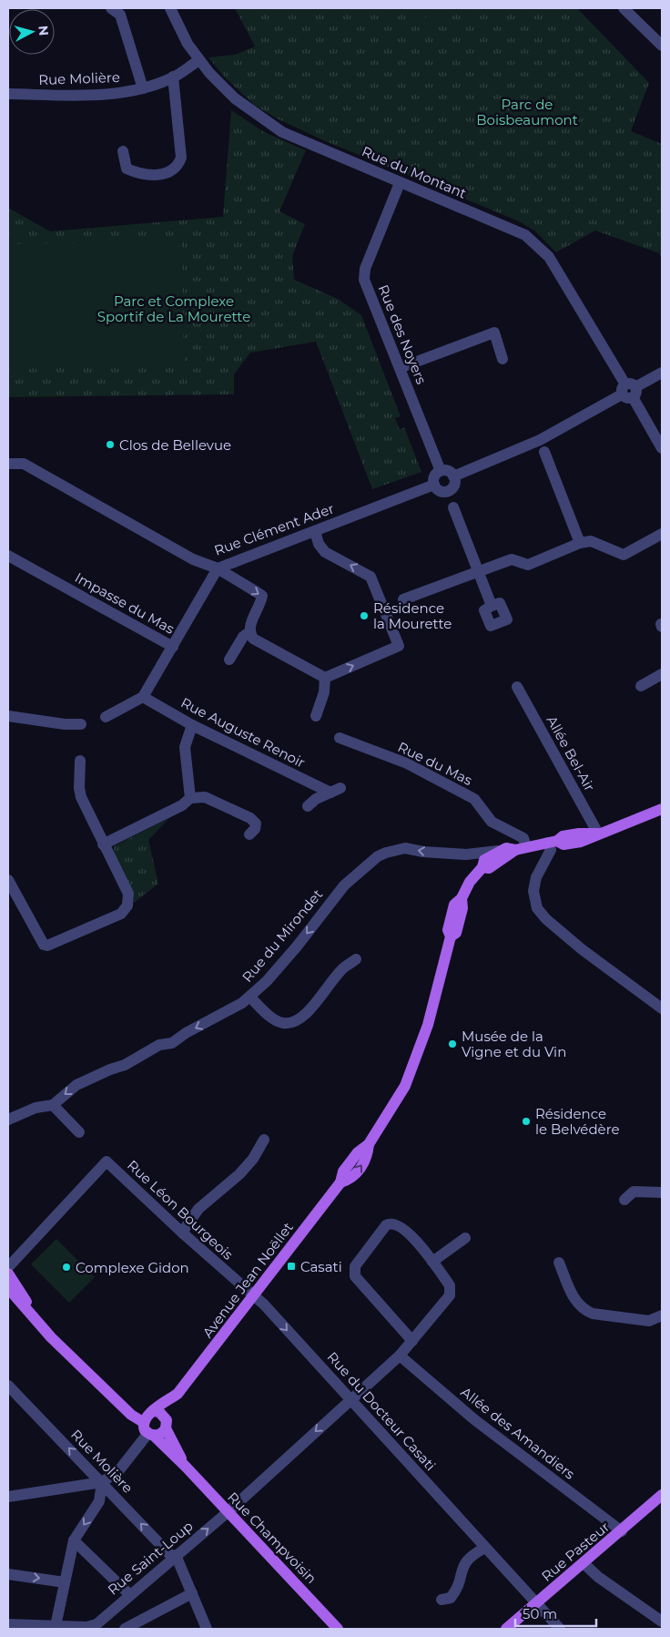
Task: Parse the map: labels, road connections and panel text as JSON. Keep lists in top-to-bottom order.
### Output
{
  "streets": {
    "main road": ["Avenue Jean Noëllet", "Rue Champvoisin", "Rue Pasteur"],
    "street": [
      "Rue Molière",
      "Rue du Montant",
      "Rue des Noyers",
      "Rue Clément Ader",
      "Impasse du Mas",
      "Rue Auguste Renoir",
      "Allée Bel-Air",
      "Rue du Mas",
      "Rue du Mirondet",
      "Rue Léon Bourgeois",
      "Rue du Docteur Casati",
      "Allée des Amandiers",
      "Rue Saint-Loup"
    ]
  },
  "crossings": [
    ["Rue Molière", "Rue du Montant"],
    ["Rue Molière", "Rue Saint-Loup"],
    ["Rue du Montant", "Rue des Noyers"],
    ["Rue des Noyers", "Rue Clément Ader"],
    ["Rue Clément Ader", "Impasse du Mas"],
    ["Allée Bel-Air", "Avenue Jean Noëllet"],
    ["Rue du Mas", "Avenue Jean Noëllet"],
    ["Rue du Mirondet", "Avenue Jean Noëllet"],
    ["Rue Léon Bourgeois", "Avenue Jean Noëllet"],
    ["Rue Léon Bourgeois", "Rue du Docteur Casati"],
    ["Avenue Jean Noëllet", "Rue du Docteur Casati"],
    ["Avenue Jean Noëllet", "Rue Champvoisin"],
    ["Rue du Docteur Casati", "Rue Pasteur"],
    ["Rue du Docteur Casati", "Rue Saint-Loup"],
    ["Allée des Amandiers", "Rue Pasteur"],
    ["Allée des Amandiers", "Rue Saint-Loup"],
    ["Rue Champvoisin", "Rue Saint-Loup"]
  ],
  "one_way": ["Rue du Mirondet"],
  "parks": ["Parc de Boisbeaumont", "Parc et Complexe Sportif de La Mourette"],
  "places": {
    "other": [
      "Clos de Bellevue",
      "Résidence la Mourette",
      "Musée de la Vigne et du Vin",
      "Résidence le Belvédère",
      "Complexe Gidon"
    ],
    "transit": ["Casati"]
  },
  "scale_bar": "50 m",
  "north": "right"
}
